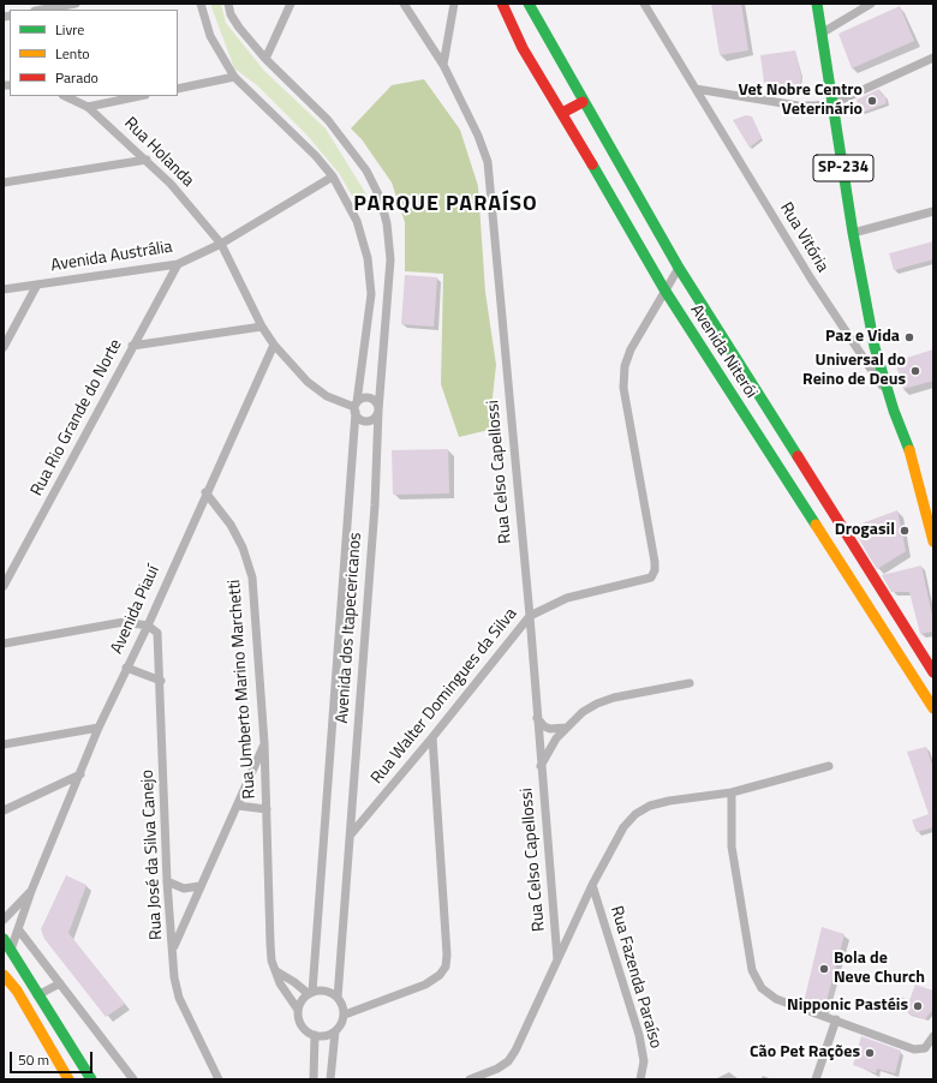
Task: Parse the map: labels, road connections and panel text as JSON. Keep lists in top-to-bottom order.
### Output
{
  "streets": {
    "main road": ["SP-234", "Avenida Niterói"],
    "street": [
      "Rua Holanda",
      "Rua Vitória",
      "Avenida Austrália",
      "Rua Rio Grande do Norte",
      "Rua Celso Capellossi",
      "Avenida Piauí",
      "Avenida dos Itapecericanos",
      "Rua Umberto Marino Marchetti",
      "Rua Walter Domingues da Silva",
      "Rua José da Silva Canejo",
      "Rua Fazenda Paraíso"
    ]
  },
  "crossings": [
    ["Rua Holanda", "Avenida Austrália"],
    ["Rua Holanda", "Avenida Piauí"],
    ["Rua Holanda", "Avenida dos Itapecericanos"],
    ["SP-234", "Rua Vitória"],
    ["Avenida Austrália", "Rua Rio Grande do Norte"],
    ["Avenida Austrália", "Avenida dos Itapecericanos"],
    ["Avenida Niterói", "Rua Walter Domingues da Silva"],
    ["Rua Celso Capellossi", "Rua Walter Domingues da Silva"],
    ["Avenida Piauí", "Rua Umberto Marino Marchetti"],
    ["Avenida Piauí", "Rua José da Silva Canejo"],
    ["Avenida dos Itapecericanos", "Rua Umberto Marino Marchetti"],
    ["Avenida dos Itapecericanos", "Rua Walter Domingues da Silva"]
  ],
  "districts": ["PARQUE PARAÍSO"],
  "places": [
    "Vet Nobre Centro Veterinário",
    "Paz e Vida",
    "Universal do Reino de Deus",
    "Drogasil",
    "Bola de Neve Church",
    "Nipponic Pastéis",
    "Cão Pet Rações"
  ],
  "legend": ["Livre", "Lento", "Parado"],
  "scale_bar": "50 m"
}
